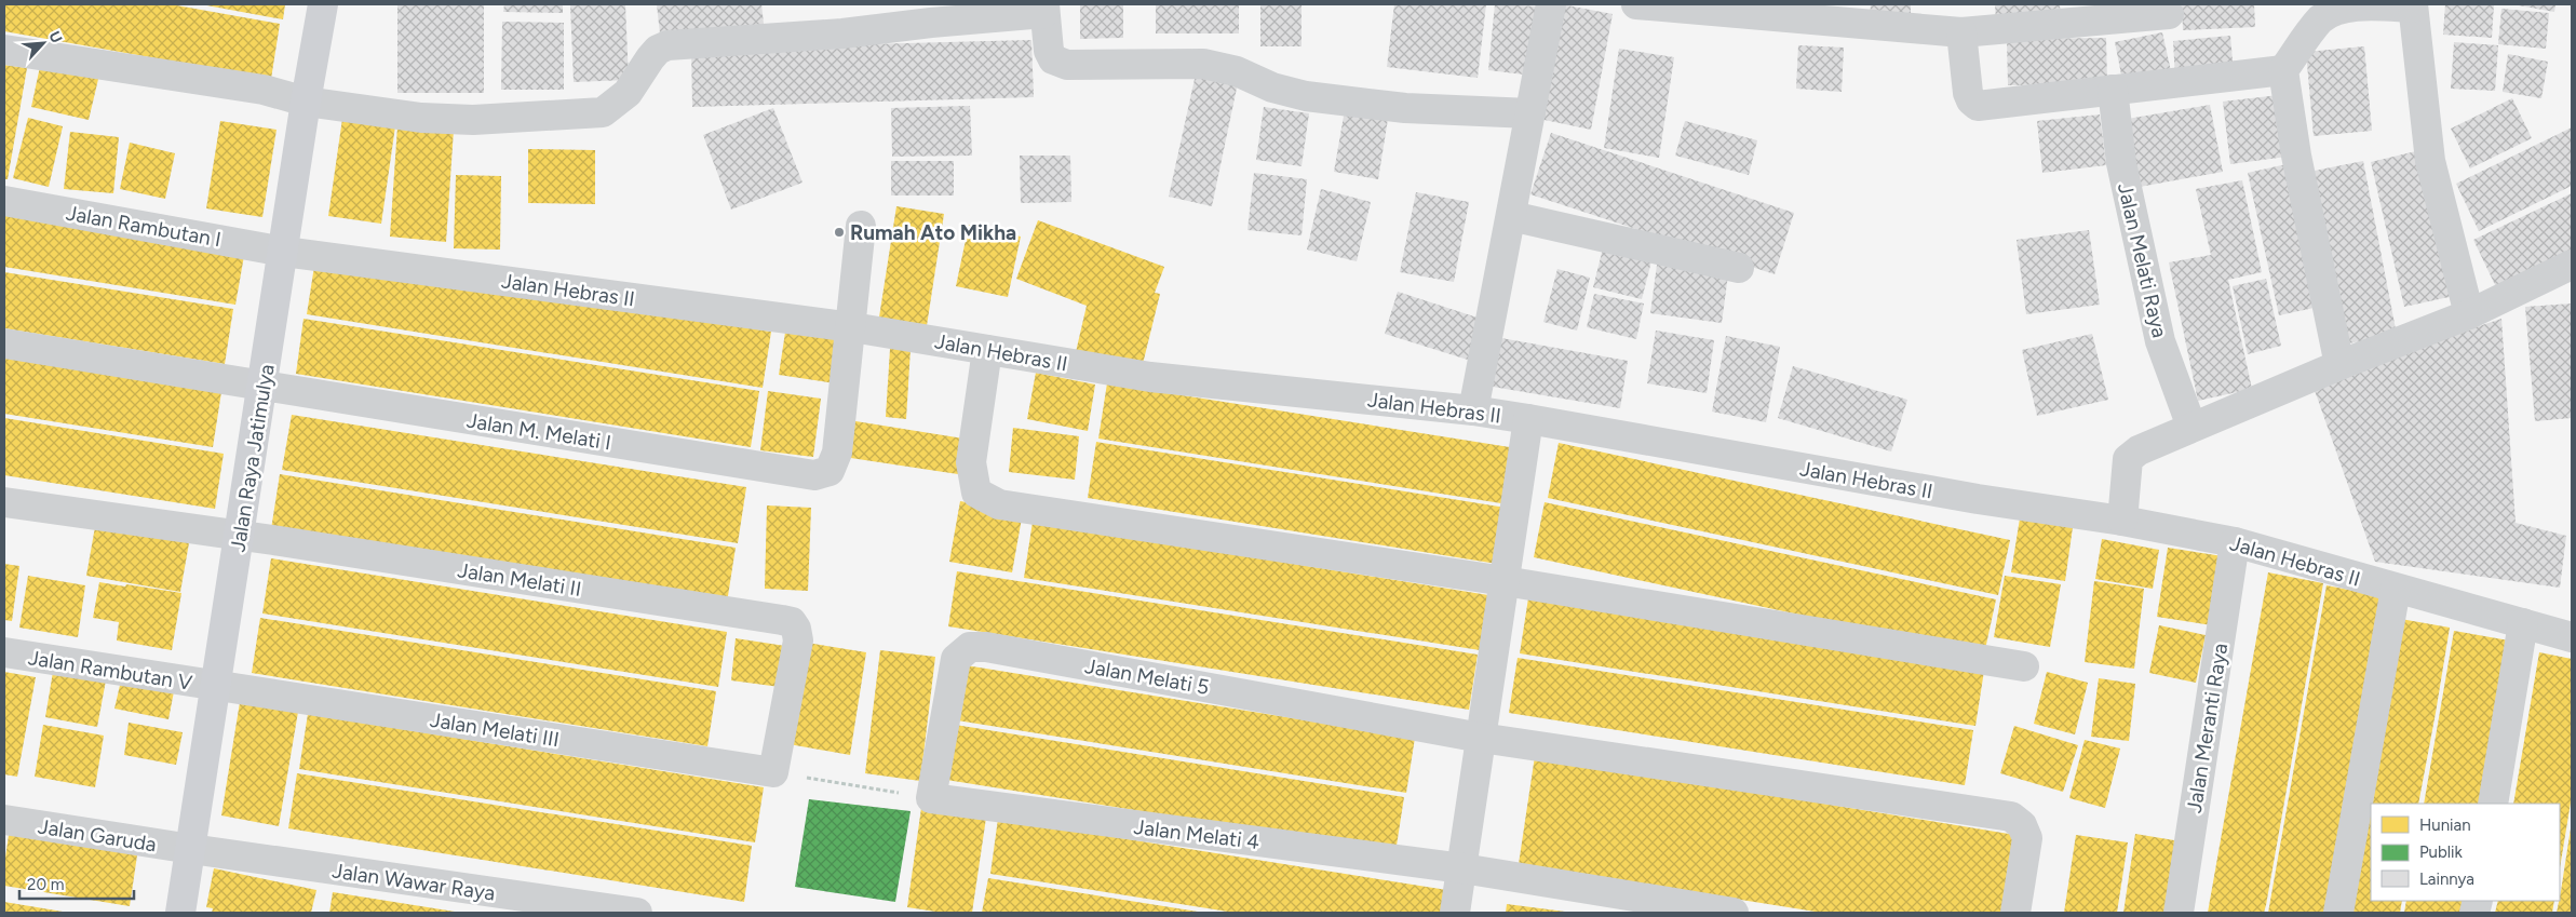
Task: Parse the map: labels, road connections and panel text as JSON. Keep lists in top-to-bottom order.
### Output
{
  "streets": {
    "main road": ["Jalan Raya Jatimulya"],
    "street": [
      "Jalan Rambutan I",
      "Jalan Melati Raya",
      "Jalan Hebras II",
      "Jalan M. Melati I",
      "Jalan Melati II",
      "Jalan Rambutan V",
      "Jalan Melati 5",
      "Jalan Meranti Raya",
      "Jalan Melati III",
      "Jalan Melati 4",
      "Jalan Garuda",
      "Jalan Wawar Raya"
    ]
  },
  "crossings": [
    ["Jalan Rambutan I", "Jalan Hebras II"],
    ["Jalan Rambutan I", "Jalan Raya Jatimulya"],
    ["Jalan Hebras II", "Jalan M. Melati I"],
    ["Jalan Hebras II", "Jalan Raya Jatimulya"],
    ["Jalan Hebras II", "Jalan Meranti Raya"],
    ["Jalan M. Melati I", "Jalan Raya Jatimulya"],
    ["Jalan Raya Jatimulya", "Jalan Melati II"],
    ["Jalan Raya Jatimulya", "Jalan Rambutan V"],
    ["Jalan Raya Jatimulya", "Jalan Melati III"],
    ["Jalan Raya Jatimulya", "Jalan Garuda"],
    ["Jalan Raya Jatimulya", "Jalan Wawar Raya"],
    ["Jalan Melati II", "Jalan Melati III"],
    ["Jalan Rambutan V", "Jalan Melati III"],
    ["Jalan Melati 5", "Jalan Melati 4"],
    ["Jalan Garuda", "Jalan Wawar Raya"]
  ],
  "places": ["Rumah Ato Mikha"],
  "legend": ["Hunian", "Publik", "Lainnya"],
  "scale_bar": "20 m",
  "north": "top right"
}
